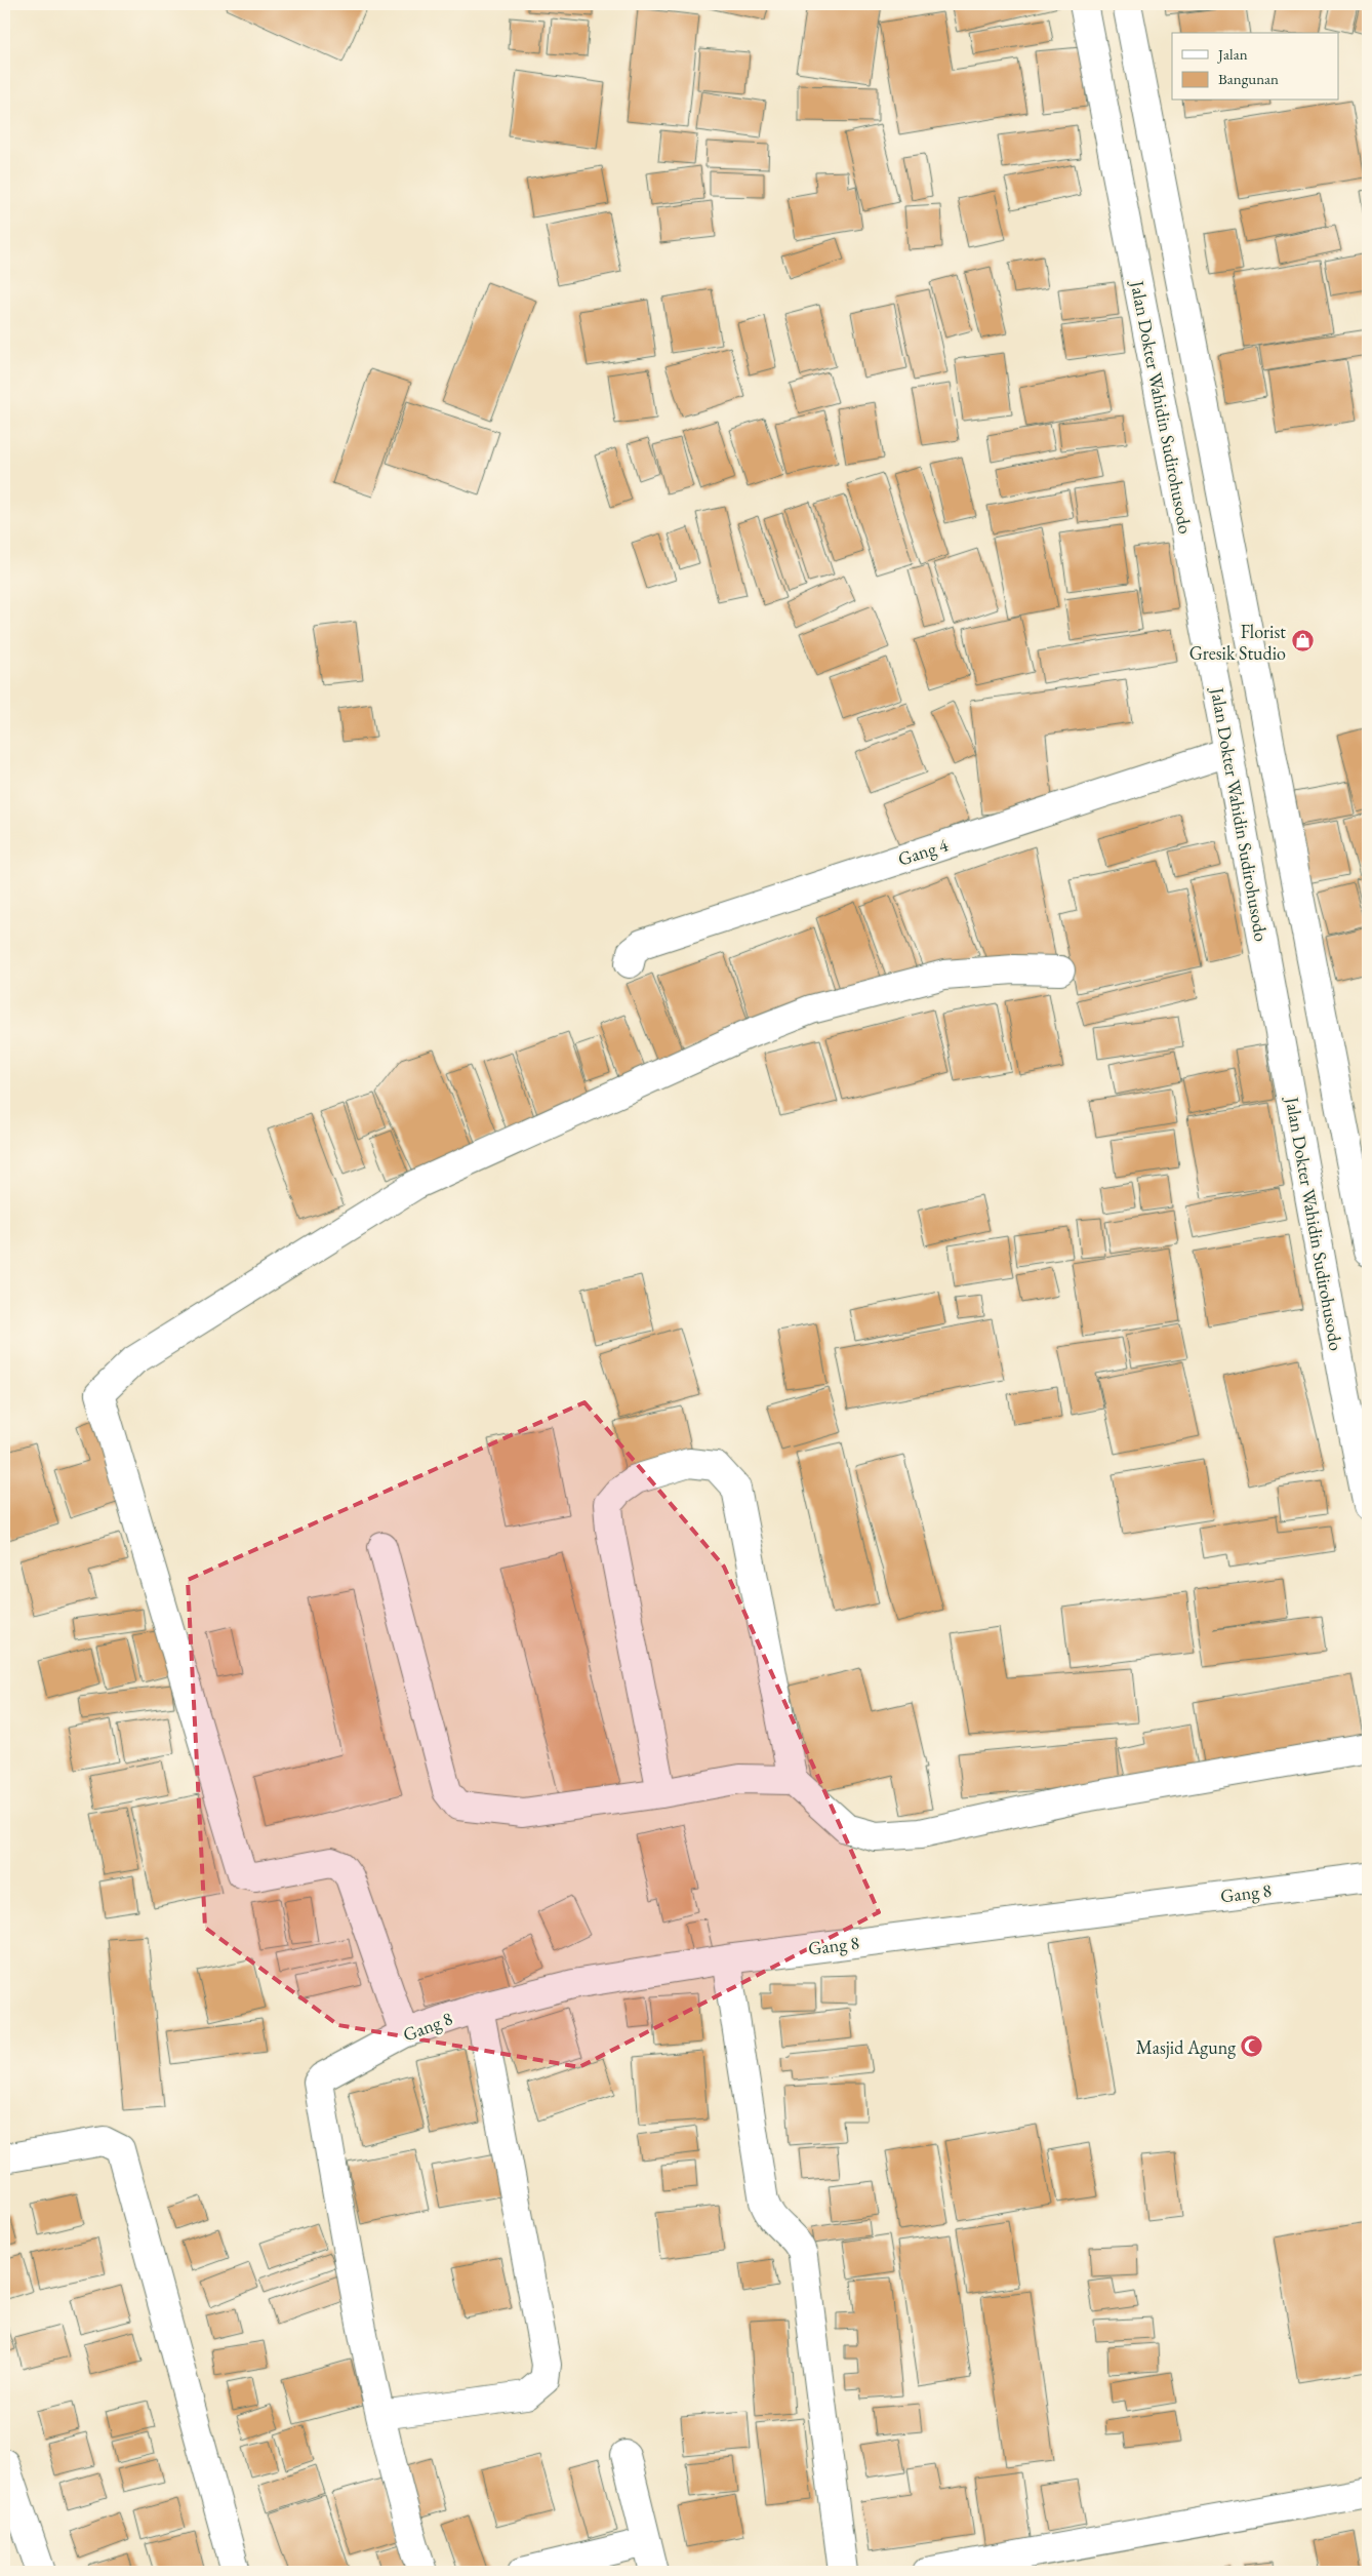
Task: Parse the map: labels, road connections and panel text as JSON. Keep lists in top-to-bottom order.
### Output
{
  "streets": {
    "main road": ["Jalan Dokter Wahidin Sudirohusodo", "Gang 4", "Gang 8"]
  },
  "crossings": [
    ["Jalan Dokter Wahidin Sudirohusodo", "Gang 4"]
  ],
  "places": {
    "shop": ["Florist Gresik Studio"],
    "mosque": ["Masjid Agung"]
  },
  "legend": ["Jalan", "Bangunan"]
}
